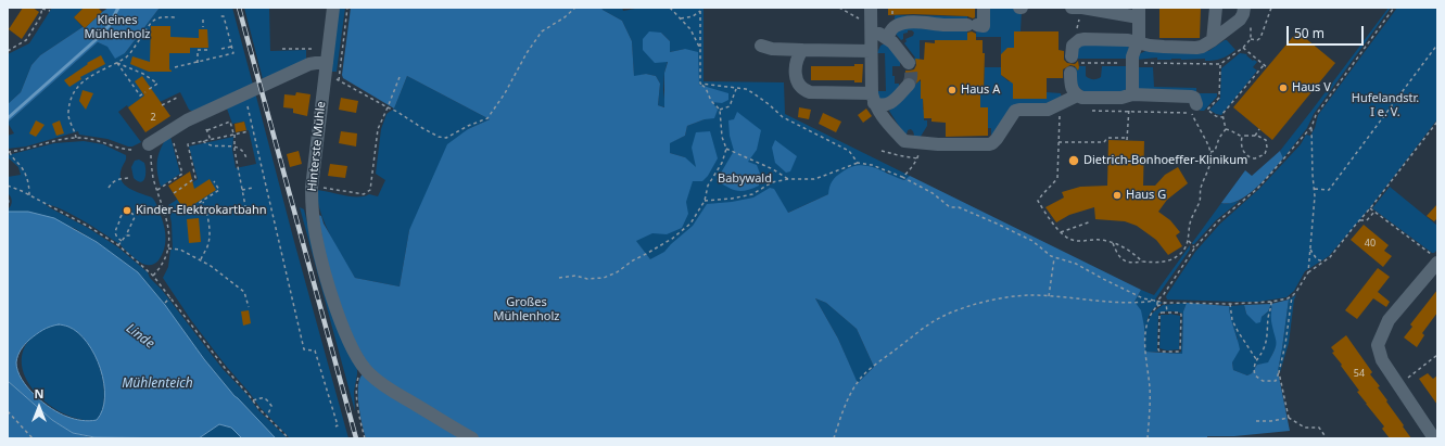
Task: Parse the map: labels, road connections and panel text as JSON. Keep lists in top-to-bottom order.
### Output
{
  "streets": {
    "street": ["Hinterste Mühle"]
  },
  "water": ["Linde", "Mühlenteich"],
  "parks": [
    "Kleines Mühlenholz",
    "Hufelandstr. I e. V.",
    "Babywald",
    "Großes Mühlenholz"
  ],
  "places": [
    "Haus V",
    "Haus A",
    "Dietrich-Bonhoeffer-Klinikum",
    "Haus G",
    "Kinder-Elektrokartbahn"
  ],
  "house_numbers": ["2", "40", "54"],
  "scale_bar": "50 m",
  "north": "top"
}
